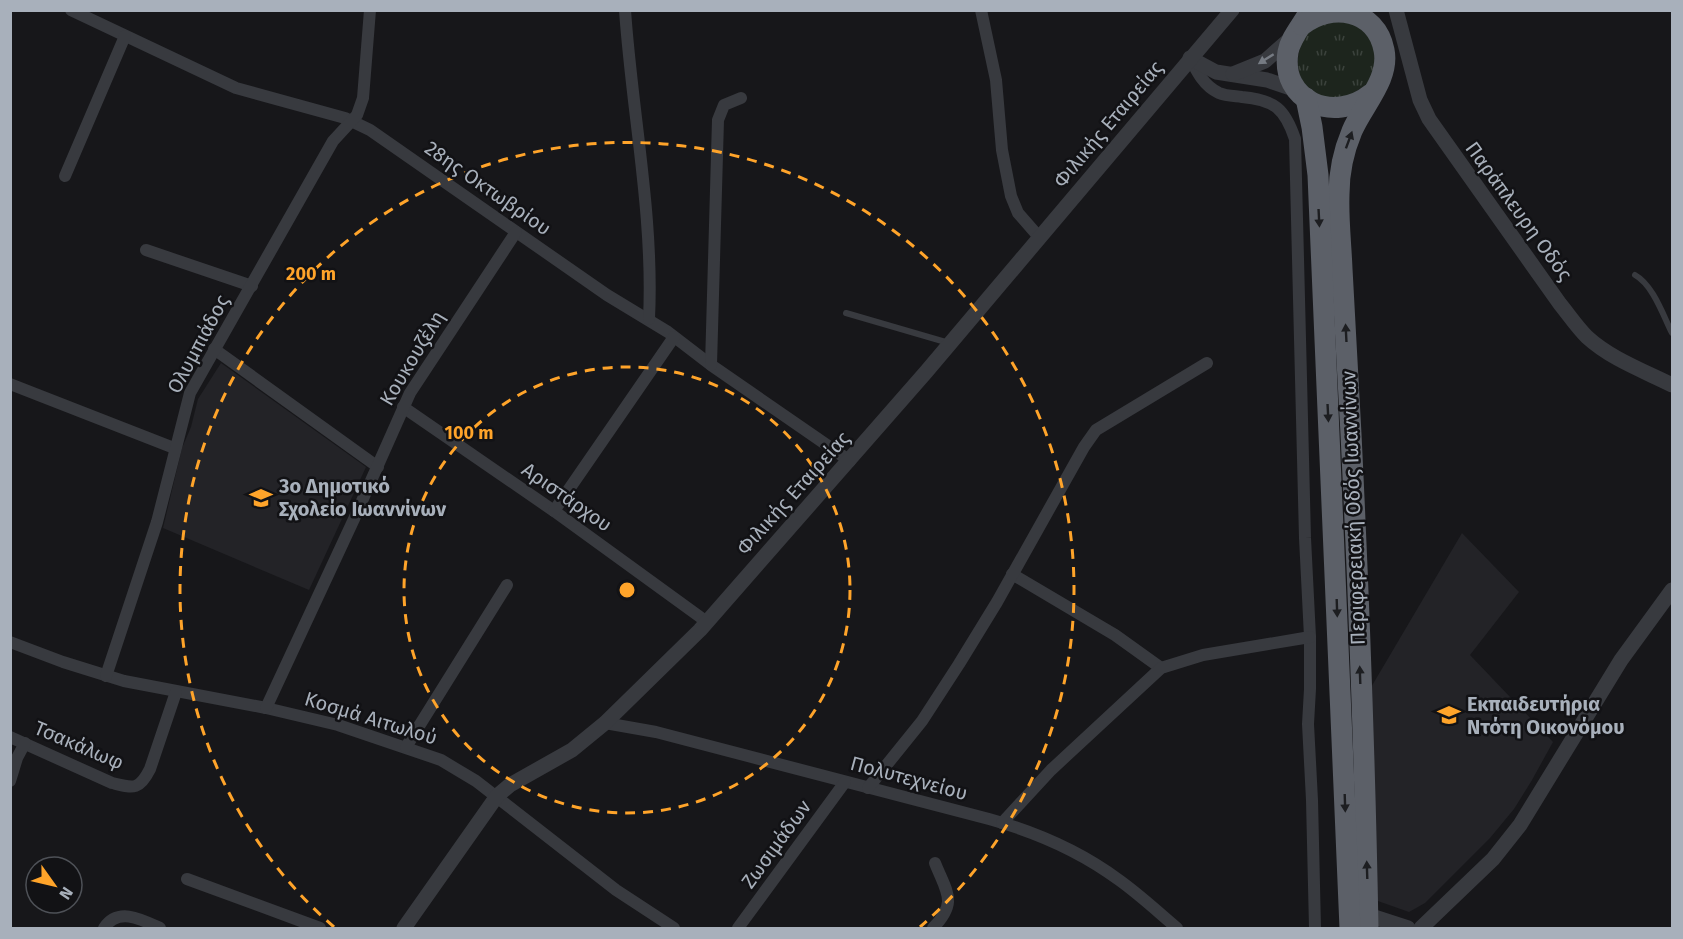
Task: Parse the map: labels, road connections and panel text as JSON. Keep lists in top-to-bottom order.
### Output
{
  "streets": {
    "highway": ["Περιφερειακή Οδός Ιωαννίνων"],
    "street": [
      "Φιλικής Εταιρείας",
      "28ης Οκτωβρίου",
      "Παράπλευρη Οδός",
      "Ολυμπιάδος",
      "Κουκουζέλη",
      "Αριστάρχου",
      "Κοσμά Αιτωλού",
      "Τσακάλωφ",
      "Πολυτεχνείου",
      "Ζωσιμάδων"
    ]
  },
  "crossings": [
    ["Φιλικής Εταιρείας", "28ης Οκτωβρίου"],
    ["Φιλικής Εταιρείας", "Αριστάρχου"],
    ["Φιλικής Εταιρείας", "Κοσμά Αιτωλού"],
    ["Φιλικής Εταιρείας", "Πολυτεχνείου"],
    ["28ης Οκτωβρίου", "Ολυμπιάδος"],
    ["28ης Οκτωβρίου", "Κουκουζέλη"],
    ["Ολυμπιάδος", "Κοσμά Αιτωλού"],
    ["Κουκουζέλη", "Αριστάρχου"],
    ["Κουκουζέλη", "Κοσμά Αιτωλού"],
    ["Κοσμά Αιτωλού", "Τσακάλωφ"],
    ["Πολυτεχνείου", "Ζωσιμάδων"]
  ],
  "places": {
    "school or university": ["3ο Δημοτικό Σχολείο Ιωαννίνων", "Εκπαιδευτήρια Ντότη Οικονόμου"]
  },
  "north": "bottom right",
  "rings": ["200 m", "100 m"]
}
